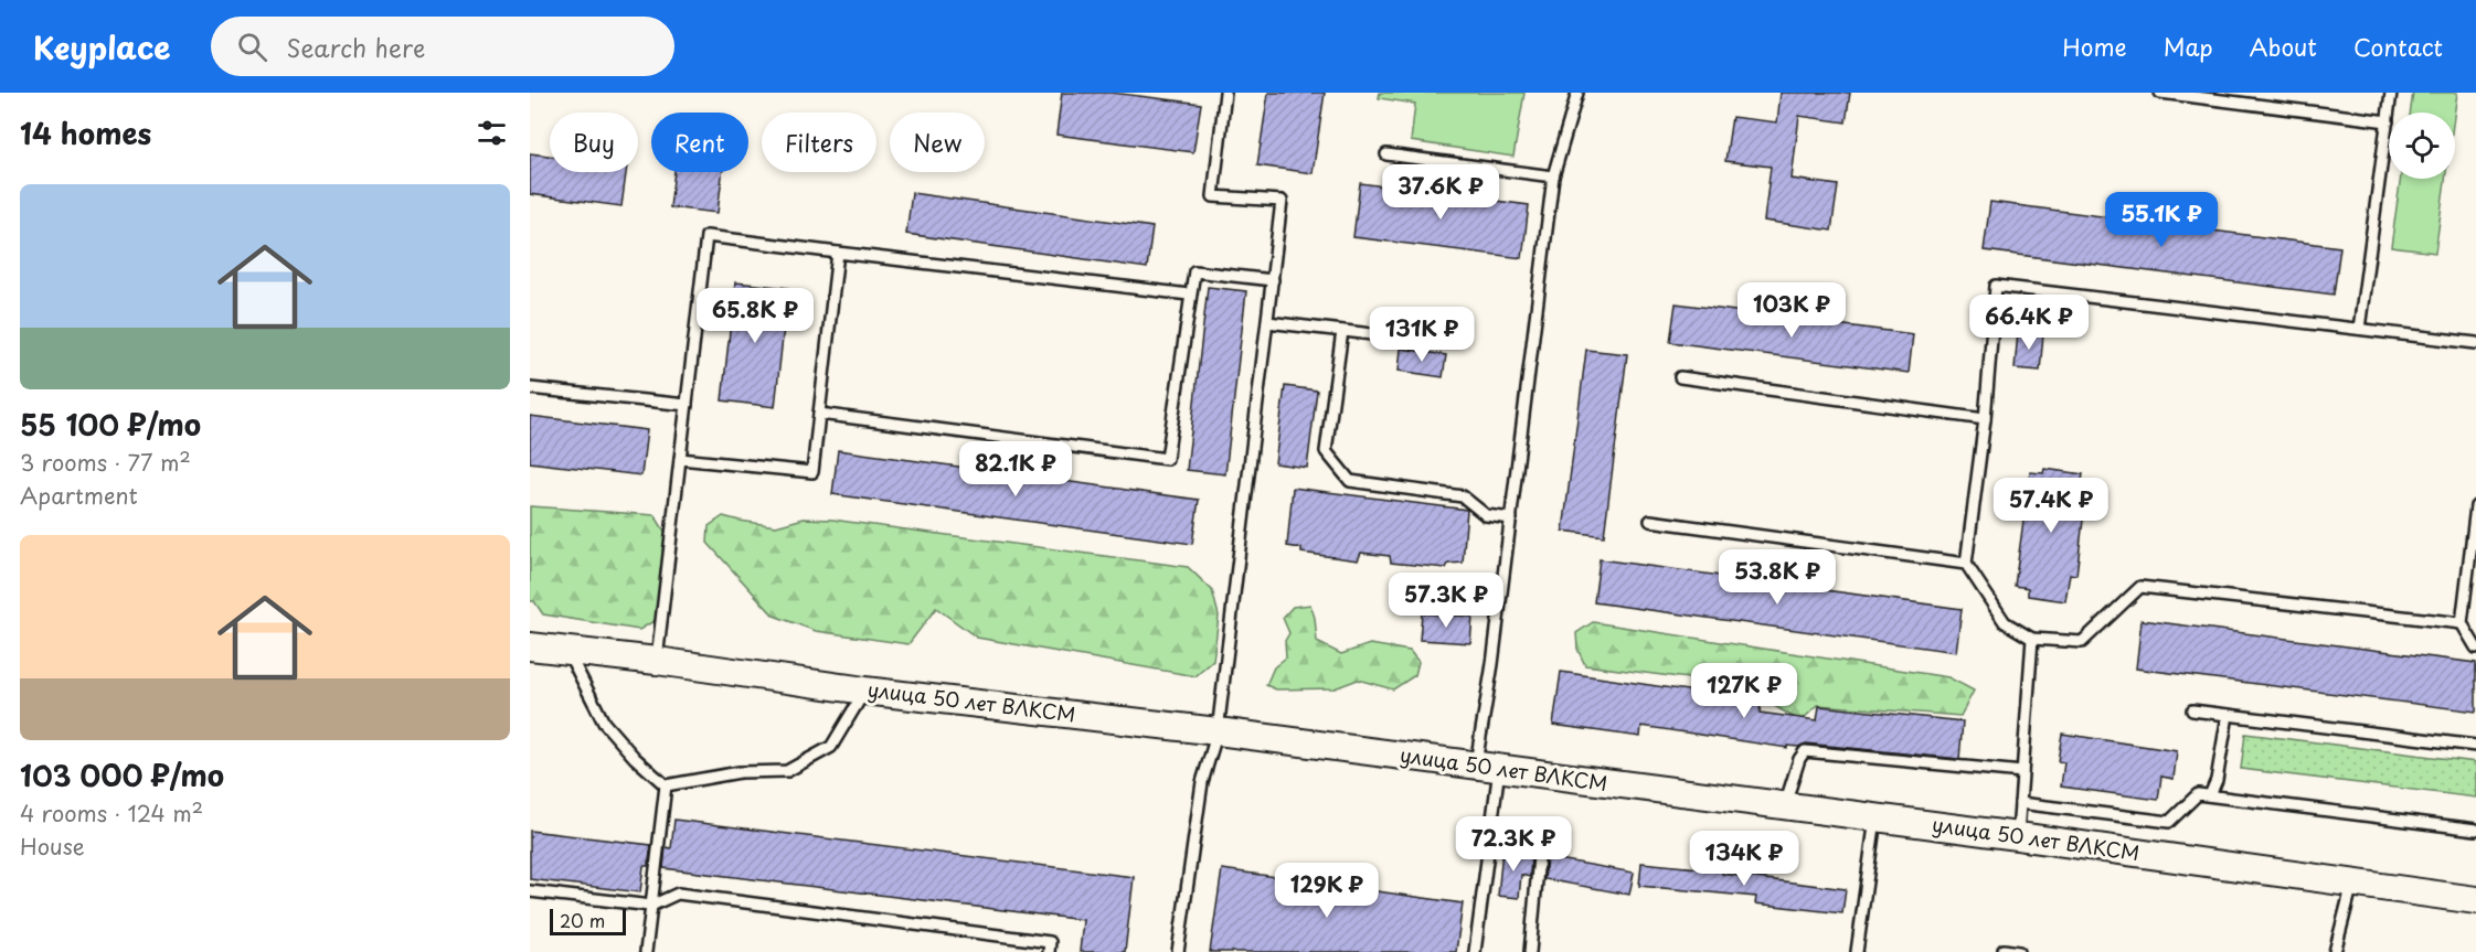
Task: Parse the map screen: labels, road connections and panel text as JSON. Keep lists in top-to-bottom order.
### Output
{
  "streets": {
    "street": ["улица 50 лет ВЛКСМ"]
  },
  "scale_bar": "20 m",
  "page": {
    "header": "Keyplace",
    "search": "Search here",
    "nav": [
      "Home",
      "Map",
      "About",
      "Contact"
    ],
    "heading": "14 homes",
    "chip": [
      "Buy",
      "Rent",
      "Filters",
      "New"
    ],
    "price": [
      "37.6K ₽",
      "55.1K ₽",
      "103K ₽",
      "65.8K ₽",
      "66.4K ₽",
      "131K ₽",
      "82.1K ₽",
      "57.4K ₽",
      "53.8K ₽",
      "57.3K ₽",
      "127K ₽",
      "72.3K ₽",
      "134K ₽",
      "129K ₽"
    ],
    "list": [
      {
        "name": "55 100 ₽/mo",
        "note": "3 rooms · 77 m² · Apartment"
      },
      {
        "name": "103 000 ₽/mo",
        "note": "4 rooms · 124 m² · House"
      }
    ],
    "scale": "20 m"
  }
}
